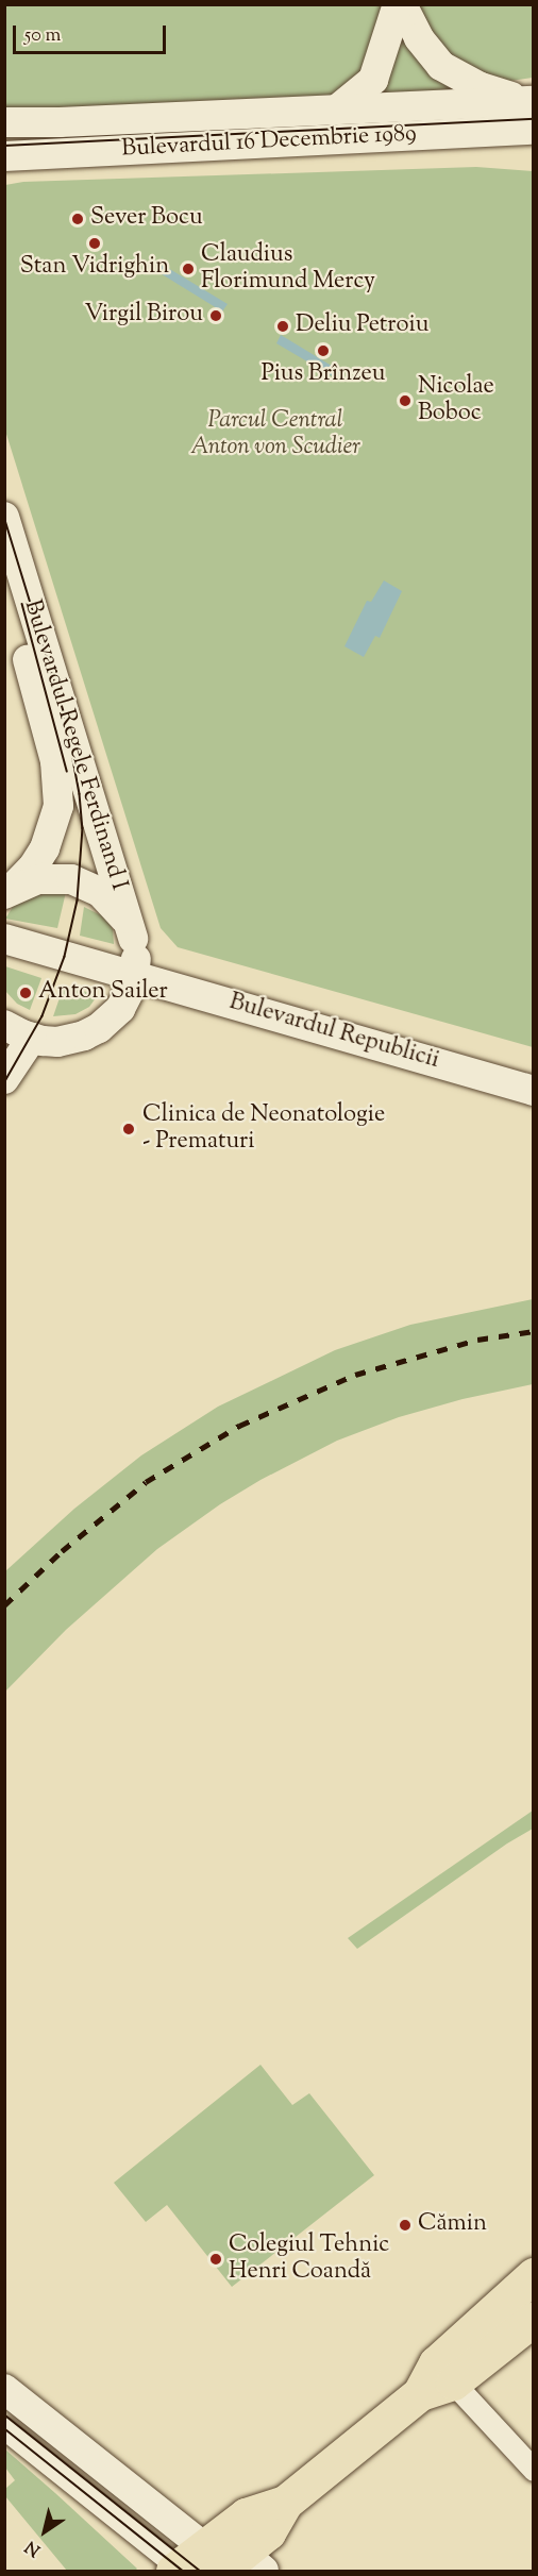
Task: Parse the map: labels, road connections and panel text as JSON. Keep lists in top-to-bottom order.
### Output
{
  "streets": {
    "main road": ["Bulevardul 16 Decembrie 1989", "Bulevardul Regele Ferdinand I", "Bulevardul Republicii"]
  },
  "parks": ["Parcul Central Anton von Scudier"],
  "places": [
    "Sever Bocu",
    "Stan Vidrighin",
    "Claudius Florimund Mercy",
    "Virgil Birou",
    "Deliu Petroiu",
    "Pius Brînzeu",
    "Nicolae Boboc",
    "Anton Sailer",
    "Clinica de Neonatologie - Prematuri",
    "Cămin",
    "Colegiul Tehnic Henri Coandă"
  ],
  "scale_bar": "50 m",
  "north": "bottom left"
}
